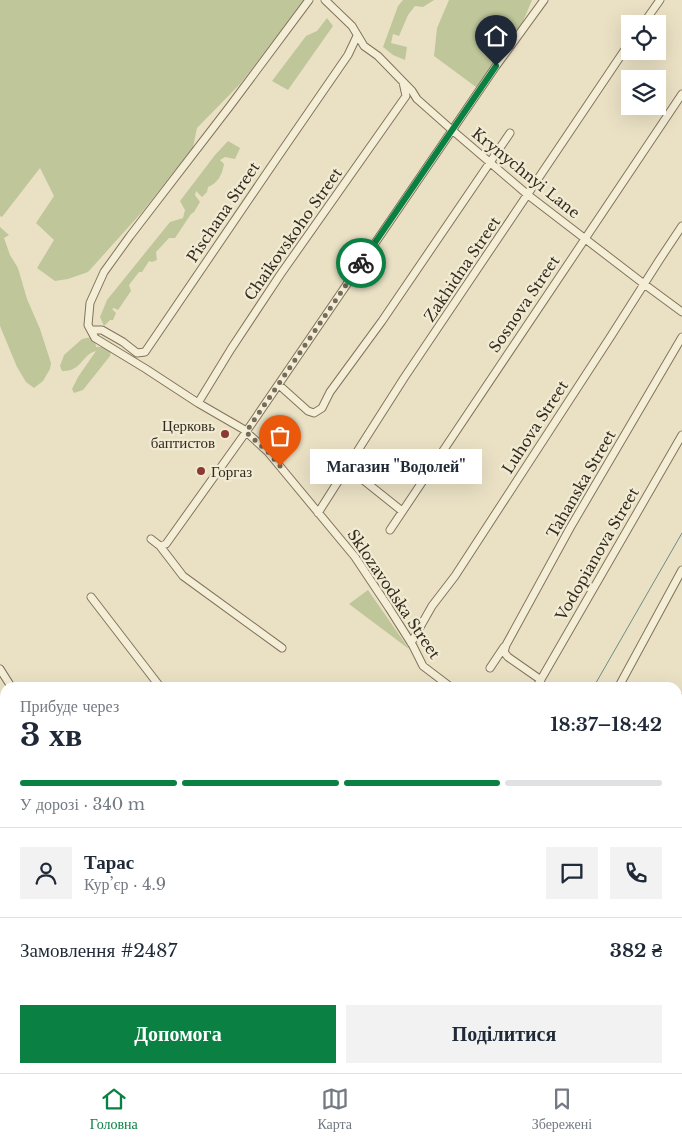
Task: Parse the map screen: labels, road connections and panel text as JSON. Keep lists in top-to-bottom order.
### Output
{
  "streets": {
    "street": [
      "Krynychnyi Lane",
      "Pischana Street",
      "Chaikovskoho Street",
      "Zakhidna Street",
      "Sosnova Street",
      "Luhova Street",
      "Tahanska Street",
      "Vodopianova Street",
      "Sklozavodska Street"
    ]
  },
  "crossings": [
    ["Krynychnyi Lane", "Pischana Street"],
    ["Krynychnyi Lane", "Zakhidna Street"],
    ["Krynychnyi Lane", "Sosnova Street"],
    ["Krynychnyi Lane", "Luhova Street"],
    ["Pischana Street", "Sklozavodska Street"],
    ["Chaikovskoho Street", "Sklozavodska Street"],
    ["Zakhidna Street", "Sklozavodska Street"],
    ["Luhova Street", "Sklozavodska Street"]
  ],
  "places": ["Церковь баптистов", "Магазин \"Водолей\"", "Горгаз"],
  "page": {
    "bubble": "Магазин \"Водолей\"",
    "heading": ["3 хв", "Прибуде через", "18:37–18:42"],
    "panel": [
      "Тарас",
      "Кур’єр · 4.9",
      "Замовлення #2487",
      "382 ₴"
    ],
    "bar": "У дорозі · 340 m",
    "buttons": ["Допомога", "Поділитися"],
    "tabs": ["Головна", "Карта", "Збережені"]
  }
}
